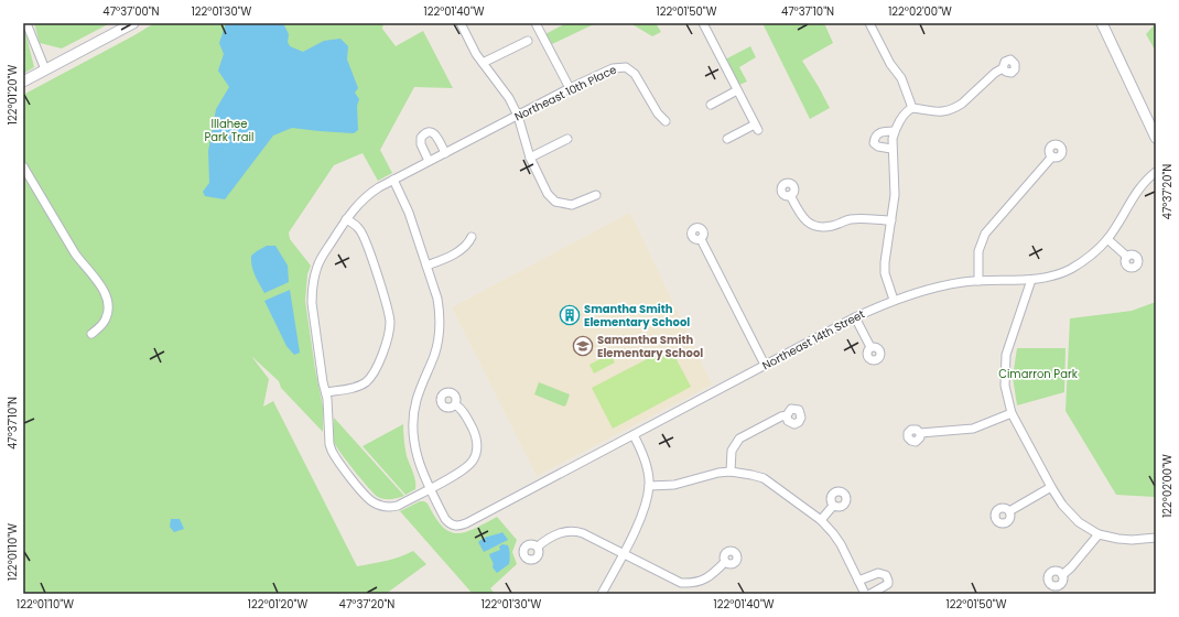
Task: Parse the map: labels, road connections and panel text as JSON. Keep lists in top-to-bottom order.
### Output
{
  "streets": {
    "street": ["Northeast 10th Place", "Northeast 14th Street"]
  },
  "crossings": [
    ["Northeast 10th Place", "Northeast 14th Street"]
  ],
  "parks": ["Illahee Park Trail", "Cimarron Park"],
  "places": {
    "building": ["Smantha Smith Elementary School"],
    "school or university": ["Samantha Smith Elementary School"]
  },
  "coordinates": [
    "47°37'00\"N",
    "122°01'30\"W",
    "122°01'40\"W",
    "122°01'50\"W",
    "47°37'10\"N",
    "122°02'00\"W",
    "122°01'20\"W",
    "47°37'20\"N",
    "122°01'10\"W"
  ]
}
